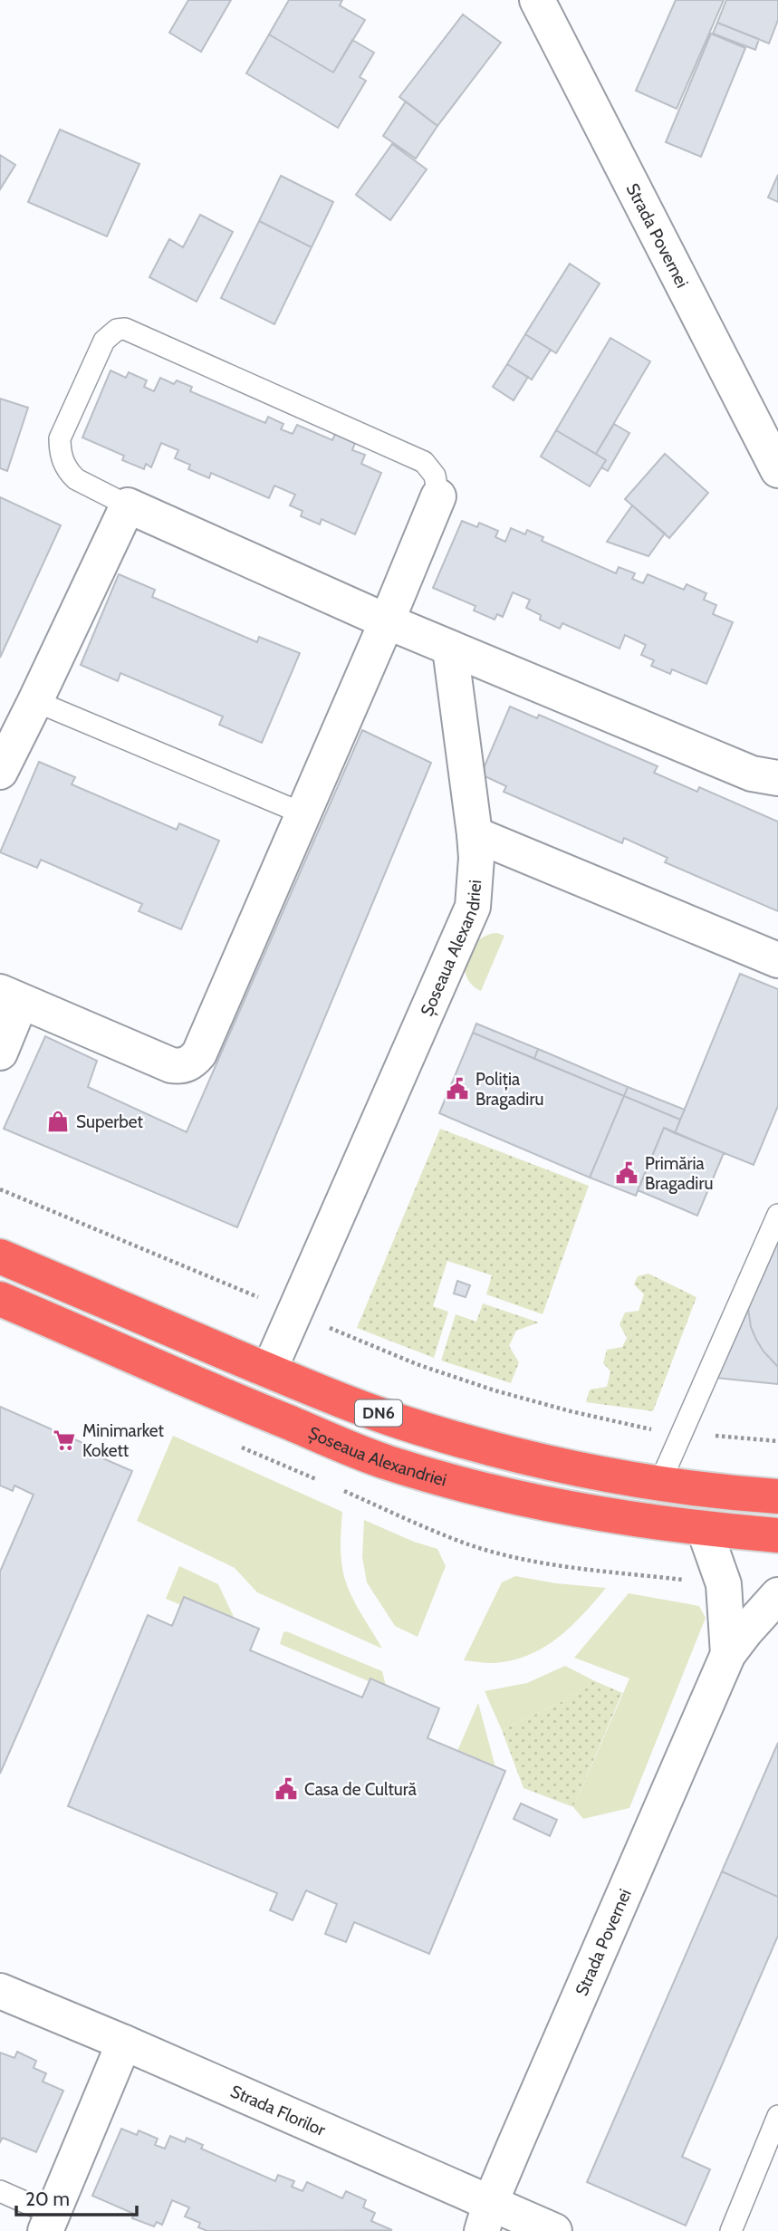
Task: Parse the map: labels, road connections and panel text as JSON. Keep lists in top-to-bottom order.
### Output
{
  "streets": {
    "highway": ["Șoseaua Alexandriei", "DN6"],
    "street": ["Strada Povernei", "Strada Florilor"]
  },
  "crossings": [
    ["Strada Povernei", "Strada Florilor"],
    ["Șoseaua Alexandriei", "DN6"]
  ],
  "places": {
    "public building": ["Poliția Bragadiru", "Primăria Bragadiru", "Casa de Cultură"],
    "shop": ["Superbet"],
    "supermarket": ["Minimarket Kokett"]
  },
  "scale_bar": "20 m"
}
